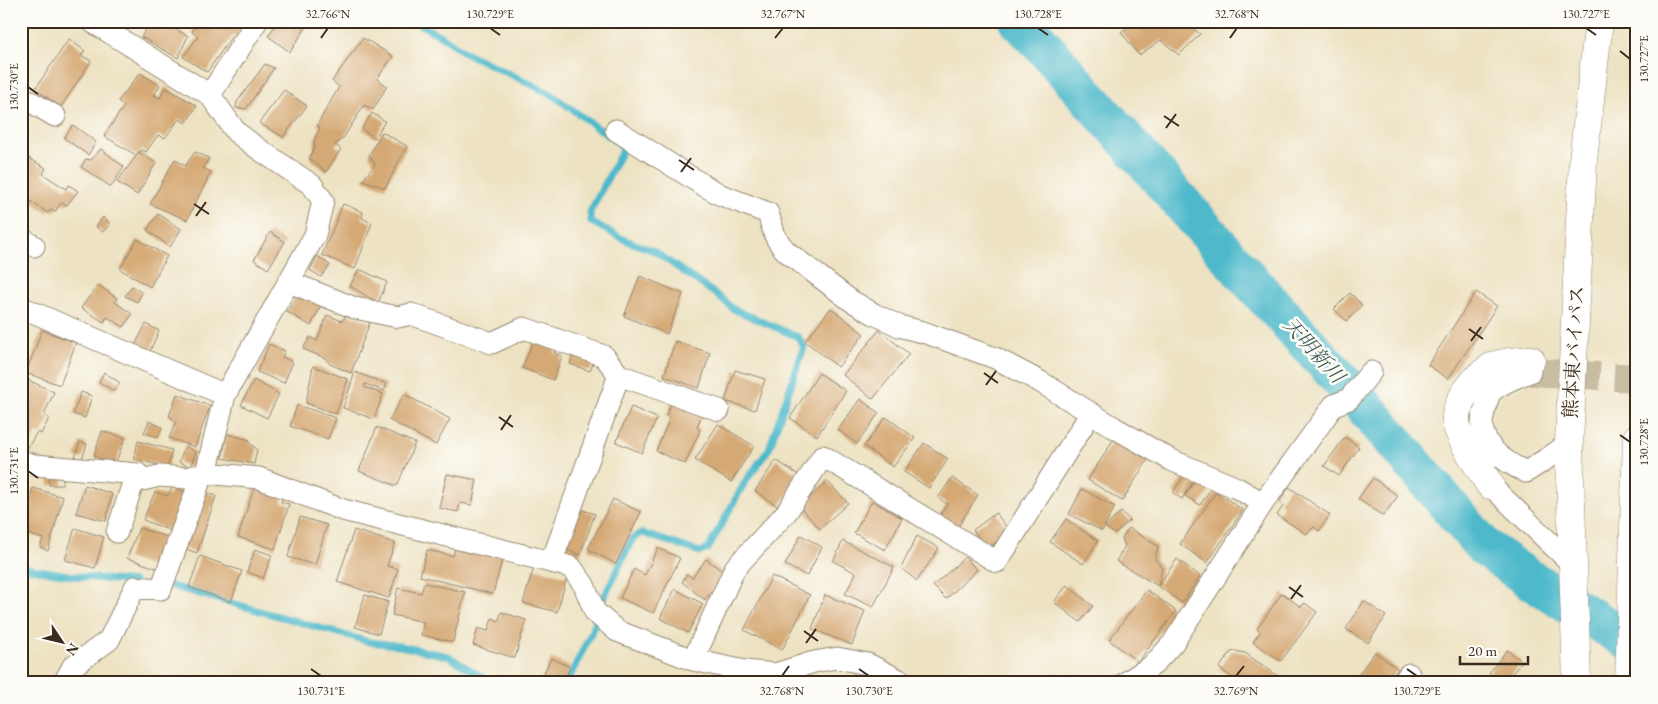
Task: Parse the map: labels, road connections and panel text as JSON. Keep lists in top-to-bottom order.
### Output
{
  "streets": {
    "main road": ["熊本東バイパス"]
  },
  "water": ["天明新川"],
  "scale_bar": "20 m",
  "north": "bottom right",
  "coordinates": [
    "32.766°N",
    "130.729°E",
    "32.767°N",
    "130.728°E",
    "32.768°N",
    "130.727°E",
    "130.730°E",
    "130.731°E",
    "32.769°N"
  ]
}
